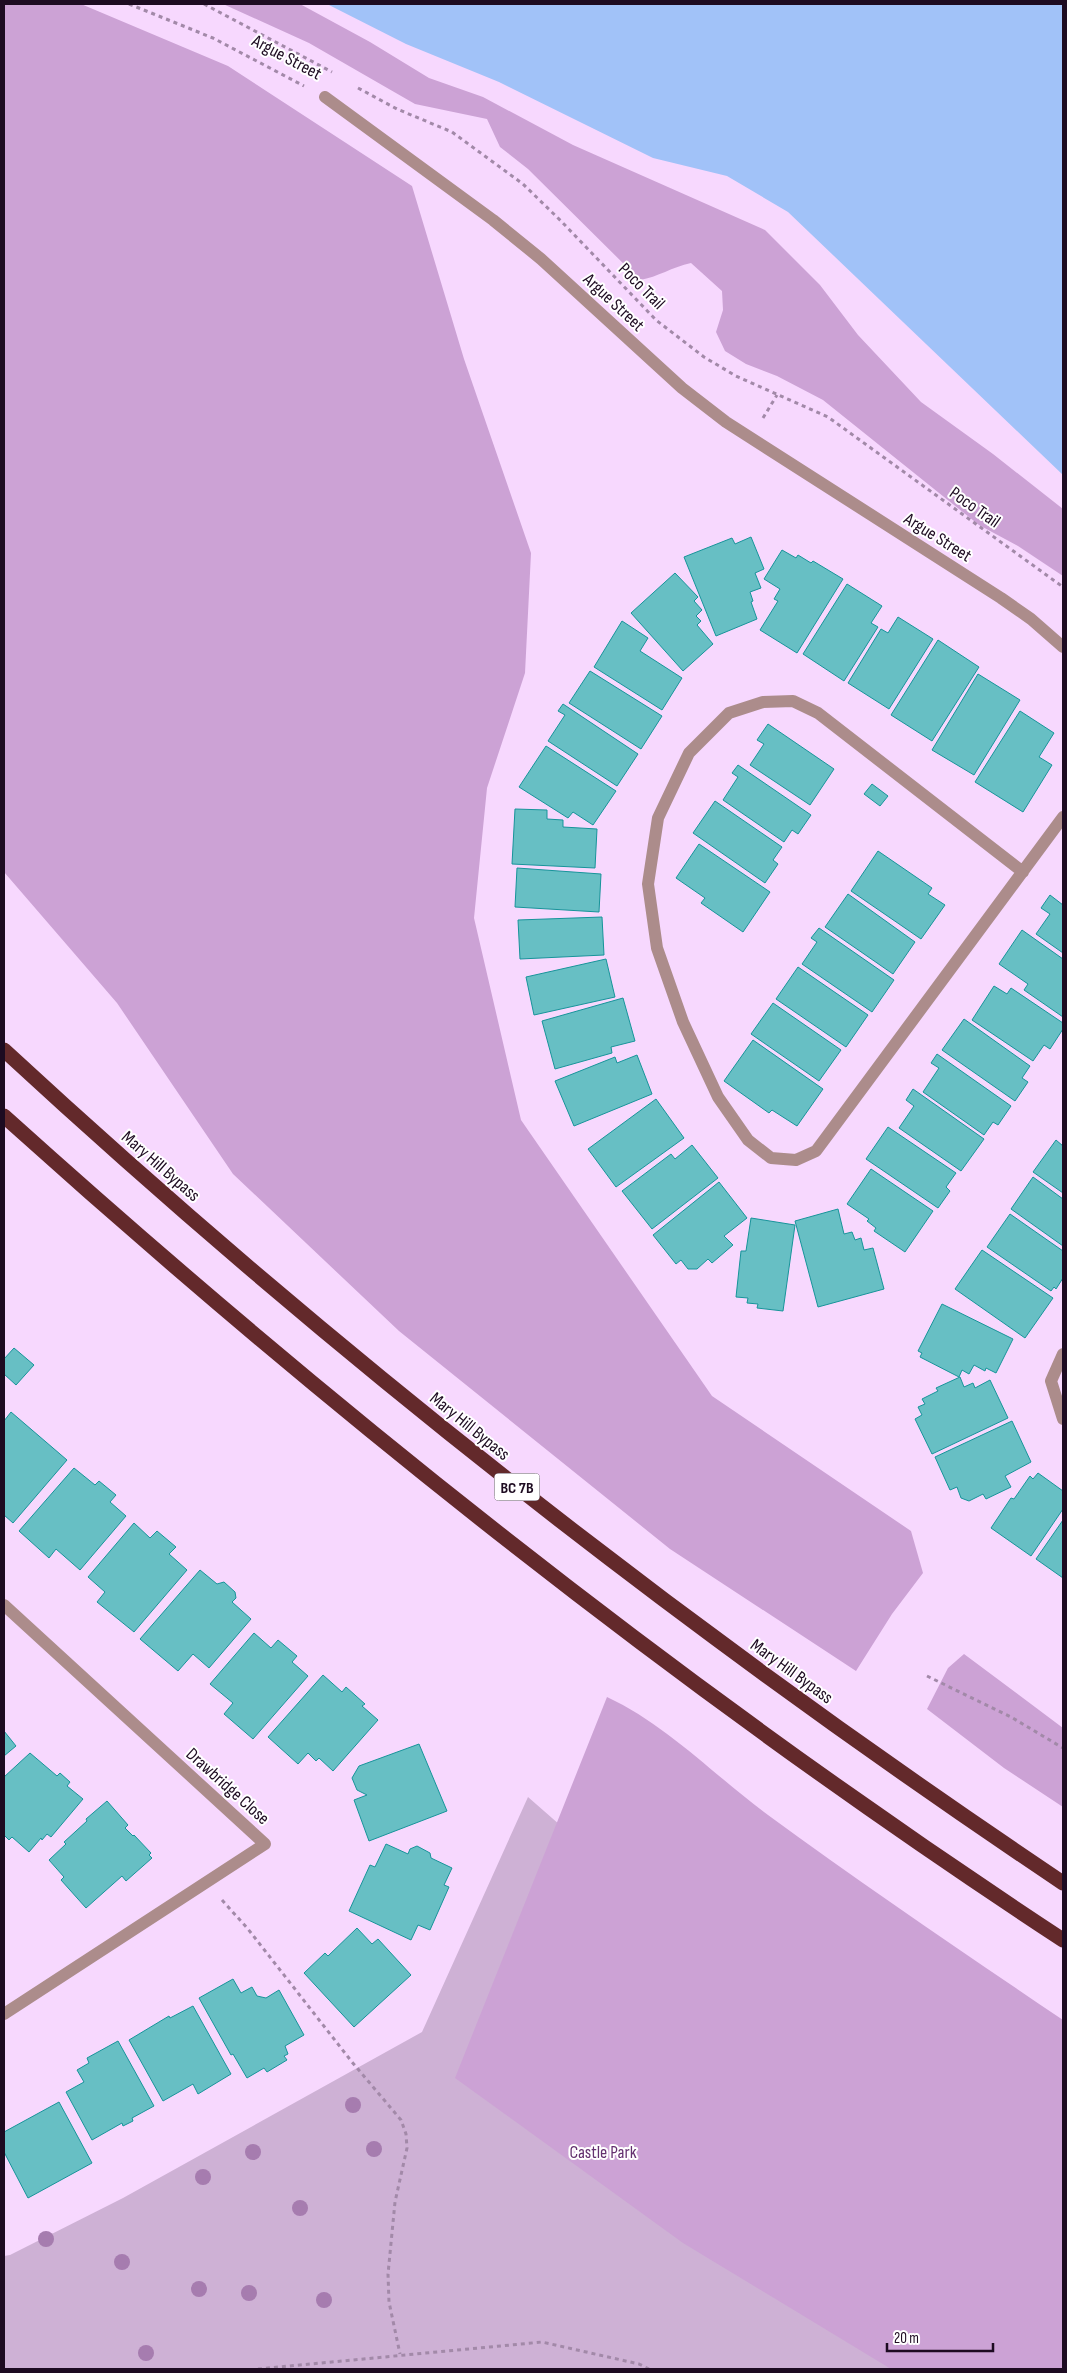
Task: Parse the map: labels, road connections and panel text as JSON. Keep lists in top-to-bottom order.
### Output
{
  "streets": {
    "highway": ["Mary Hill Bypass", "BC 7B"],
    "street": ["Argue Street", "Drawbridge Close"],
    "path": ["Poco Trail"]
  },
  "parks": ["Castle Park"],
  "scale_bar": "20 m"
}
